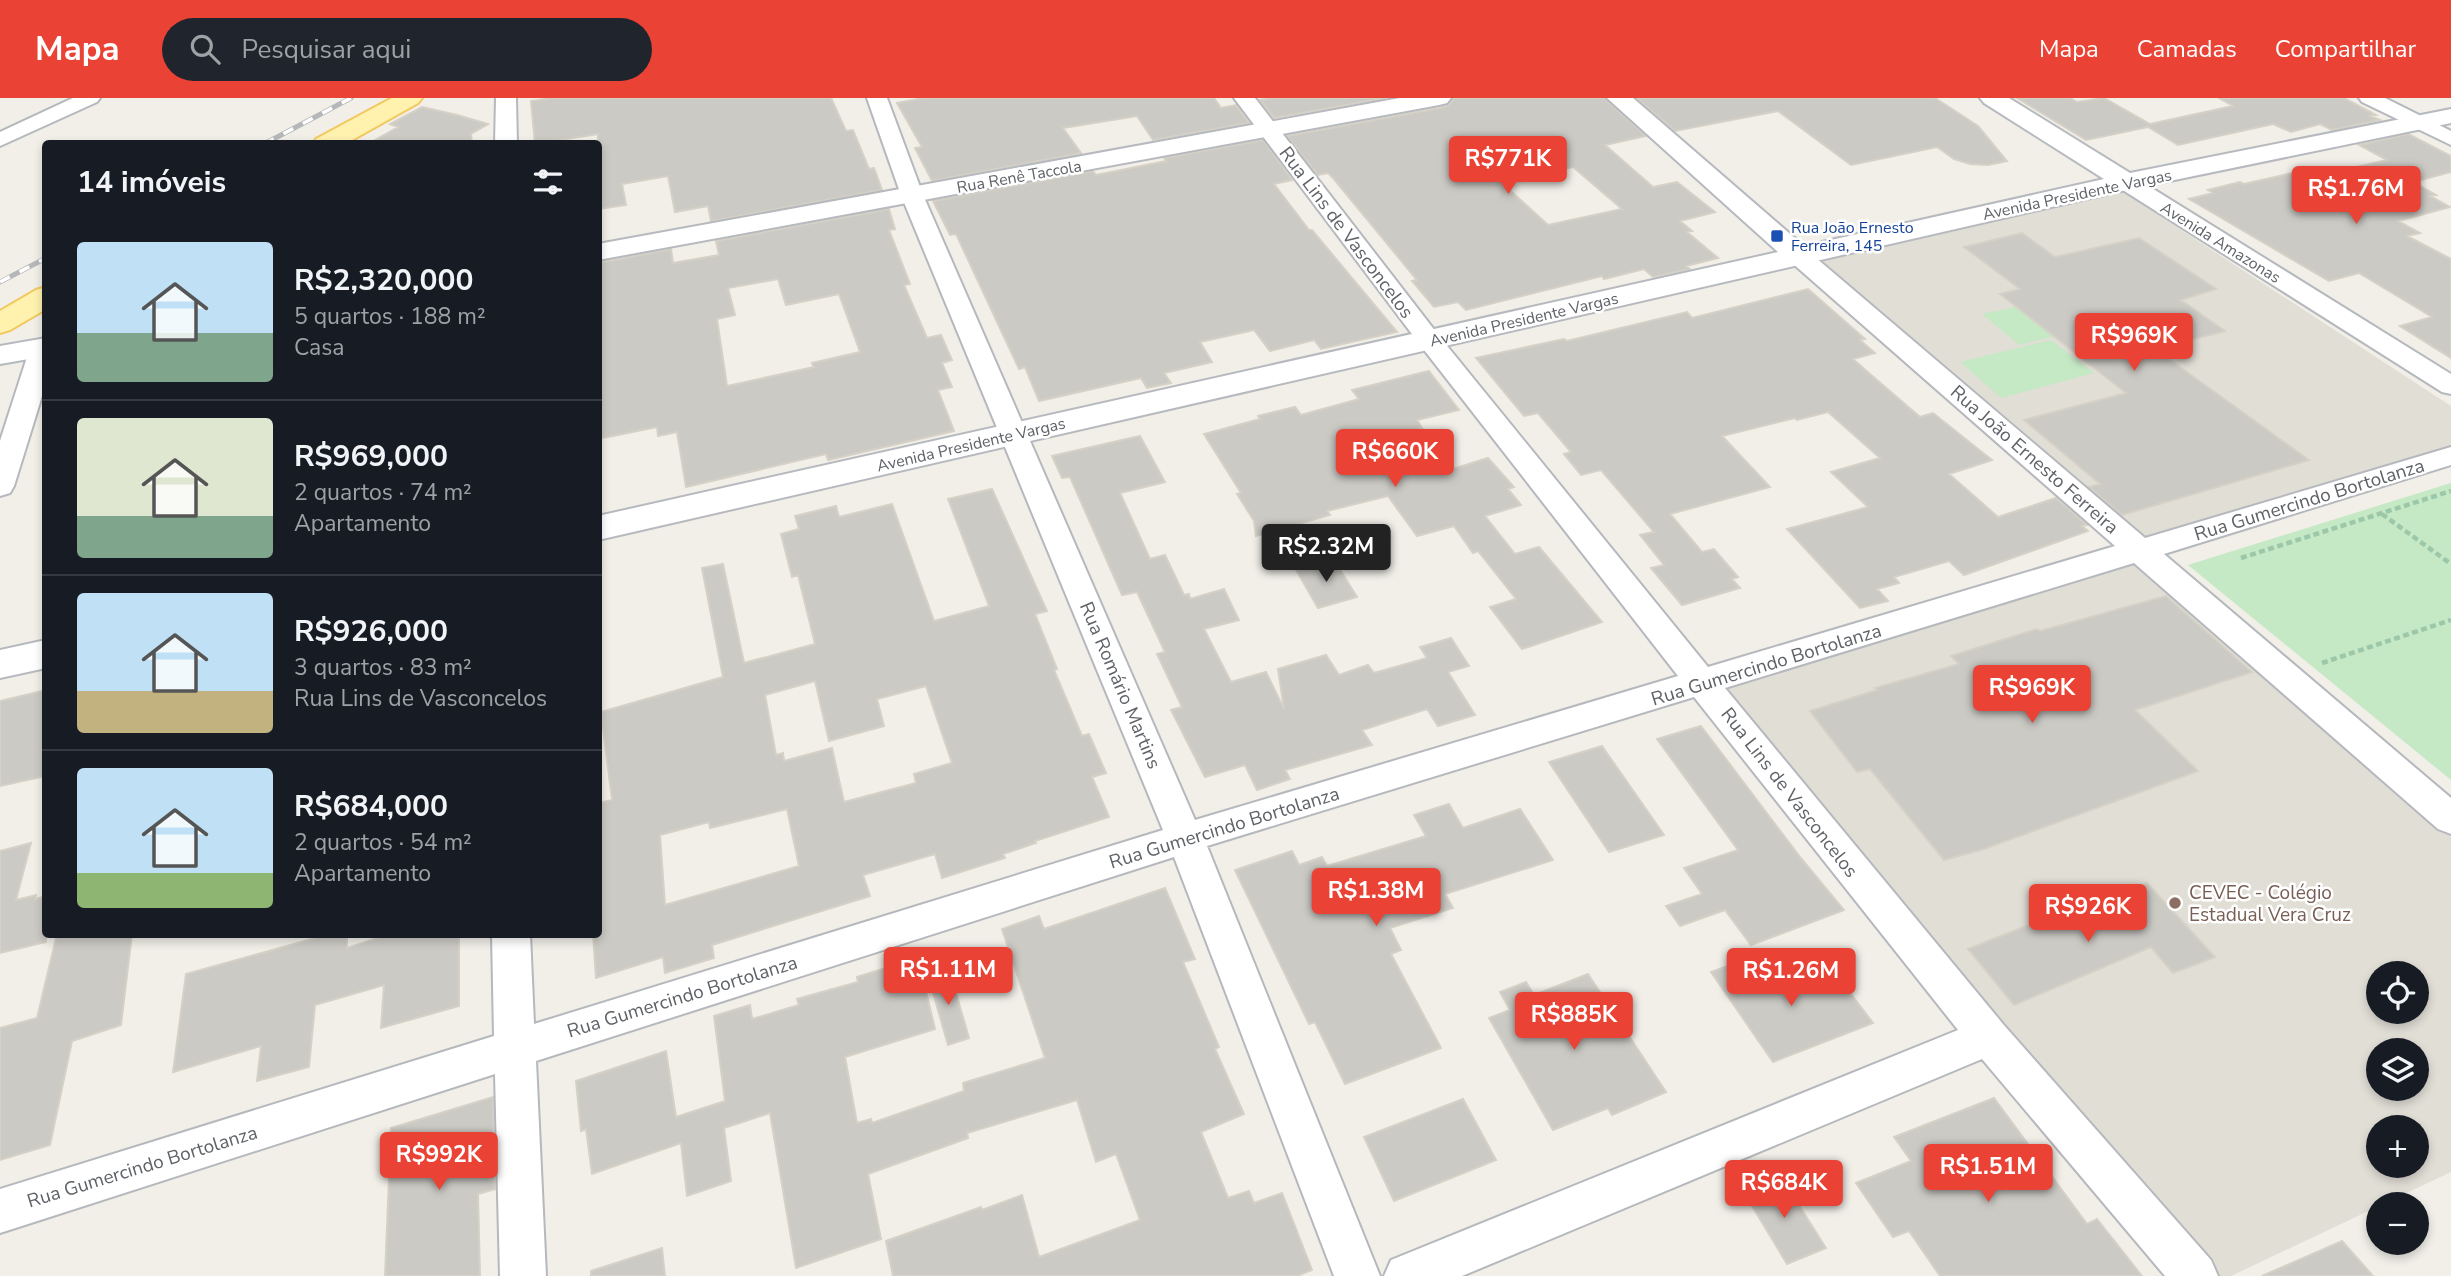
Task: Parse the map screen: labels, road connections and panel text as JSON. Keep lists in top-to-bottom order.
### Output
{
  "streets": {
    "street": [
      "Rua Renê Taccola",
      "Avenida Presidente Vargas",
      "Rua Lins de Vasconcelos",
      "Avenida Amazonas",
      "Rua João Ernesto Ferreira",
      "Rua Gumercindo Bortolanza",
      "Rua Romário Martins"
    ]
  },
  "crossings": [
    ["Rua Renê Taccola", "Rua Lins de Vasconcelos"],
    ["Rua Renê Taccola", "Rua Romário Martins"],
    ["Avenida Presidente Vargas", "Rua Lins de Vasconcelos"],
    ["Avenida Presidente Vargas", "Avenida Amazonas"],
    ["Avenida Presidente Vargas", "Rua João Ernesto Ferreira"],
    ["Avenida Presidente Vargas", "Rua Romário Martins"],
    ["Rua Lins de Vasconcelos", "Rua Gumercindo Bortolanza"],
    ["Rua João Ernesto Ferreira", "Rua Gumercindo Bortolanza"],
    ["Rua Gumercindo Bortolanza", "Rua Romário Martins"]
  ],
  "places": {
    "transit": ["Rua João Ernesto Ferreira, 145"],
    "other": ["CEVEC - Colégio Estadual Vera Cruz"]
  },
  "page": {
    "header": "Mapa",
    "search": "Pesquisar aqui",
    "nav": ["Mapa", "Camadas", "Compartilhar"],
    "price": [
      "R$771K",
      "R$1.76M",
      "R$969K",
      "R$660K",
      "R$2.32M",
      "R$969K",
      "R$1.38M",
      "R$926K",
      "R$1.11M",
      "R$1.26M",
      "R$885K",
      "R$992K",
      "R$1.51M",
      "R$684K"
    ],
    "heading": "14 imóveis",
    "list": [
      {
        "name": "R$2,320,000",
        "note": "5 quartos · 188 m² · Casa"
      },
      {
        "name": "R$969,000",
        "note": "2 quartos · 74 m² · Apartamento"
      },
      {
        "name": "R$926,000",
        "note": "3 quartos · 83 m² · Rua Lins de Vasconcelos"
      },
      {
        "name": "R$684,000",
        "note": "2 quartos · 54 m² · Apartamento"
      }
    ],
    "map_buttons": ["+", "−"]
  }
}
